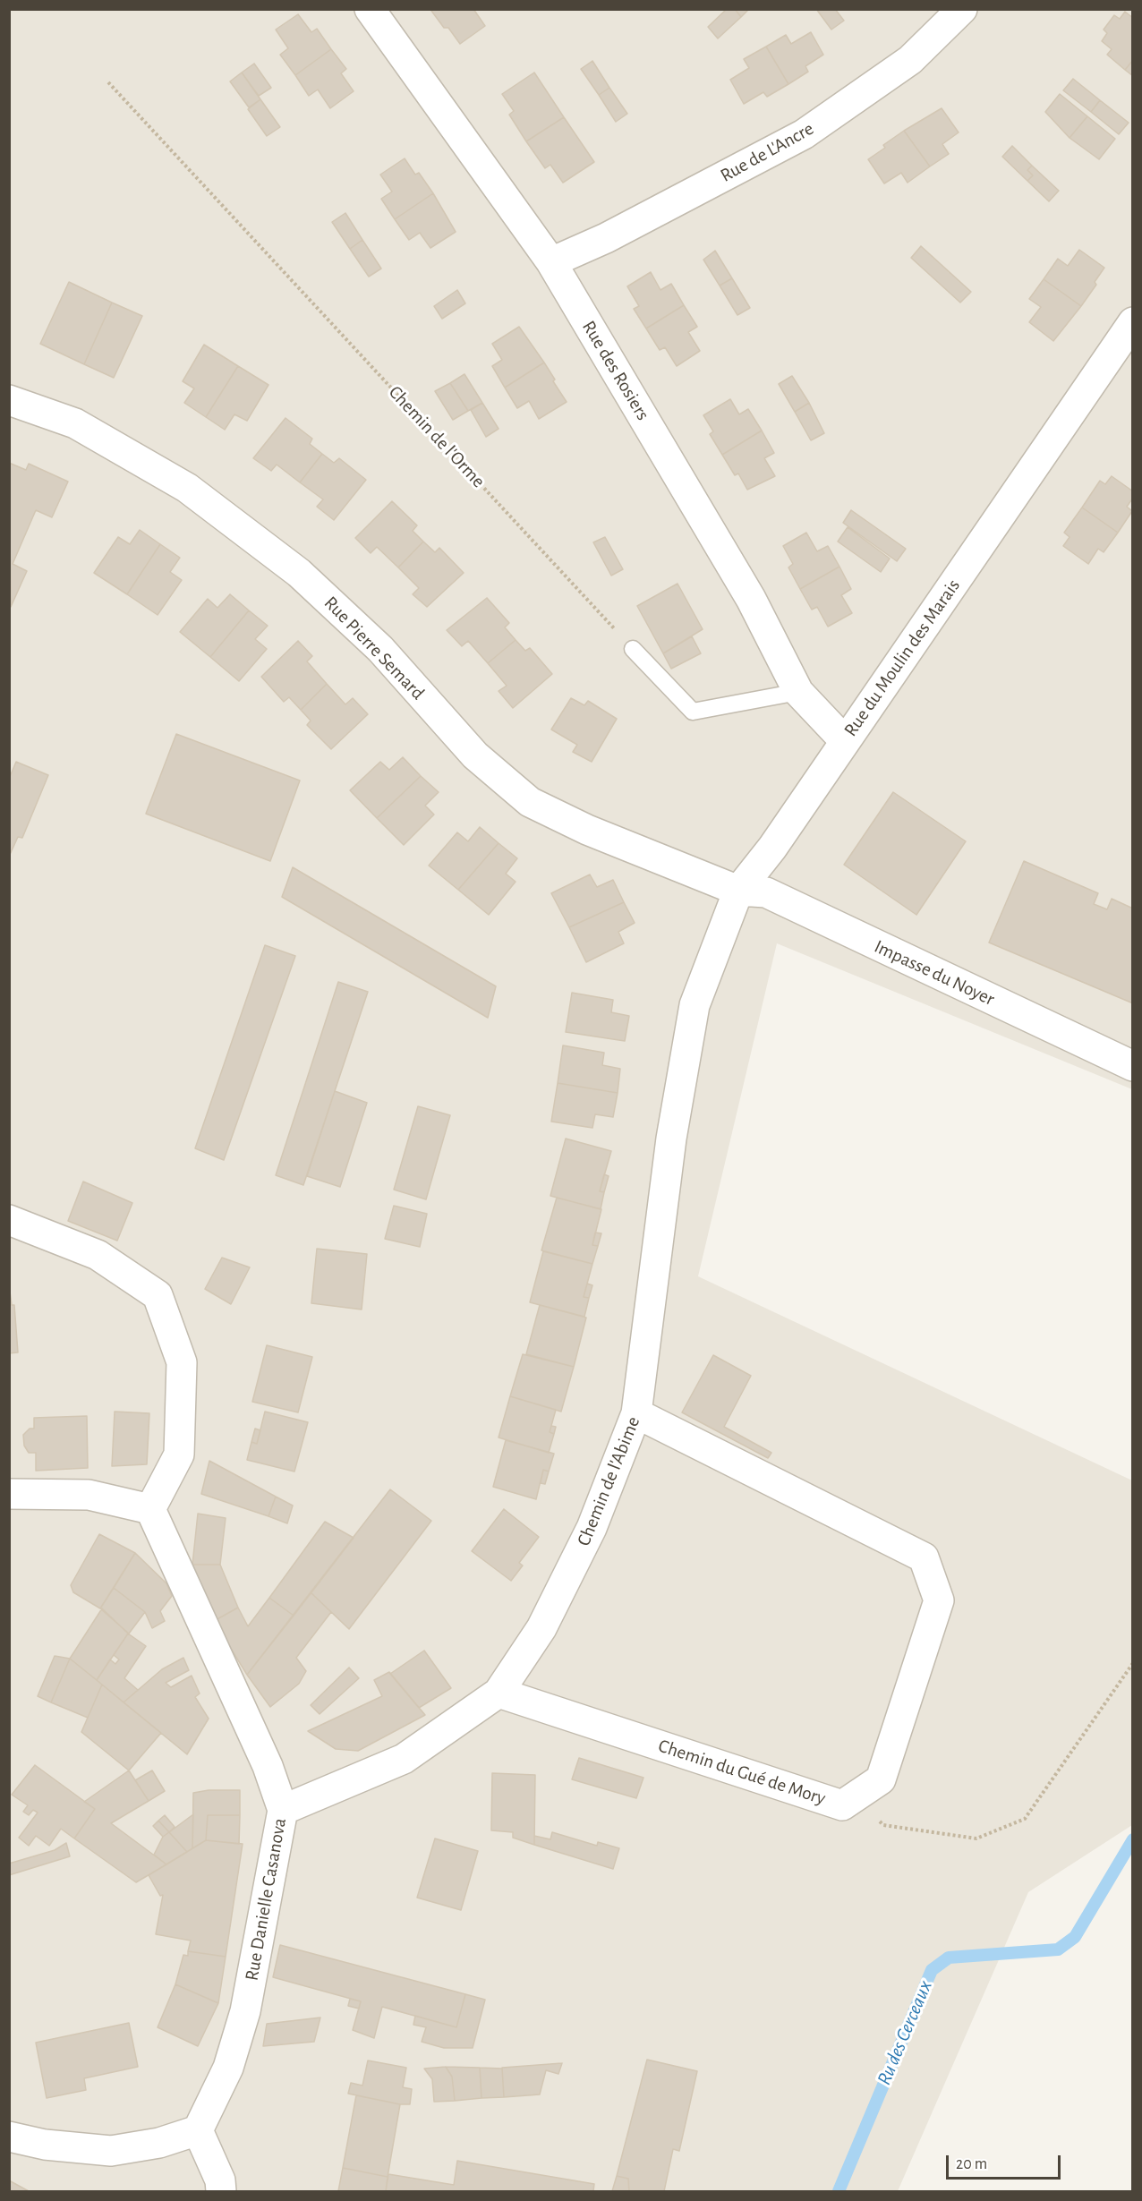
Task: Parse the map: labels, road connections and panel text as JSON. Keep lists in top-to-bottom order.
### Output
{
  "streets": {
    "street": [
      "Rue de L'Ancre",
      "Rue des Rosiers",
      "Rue Pierre Semard",
      "Rue du Moulin des Marais",
      "Impasse du Noyer",
      "Chemin de l'Abime",
      "Chemin du Gué de Mory",
      "Rue Danielle Casanova"
    ],
    "path": ["Chemin de l'Orme"]
  },
  "crossings": [
    ["Rue de L'Ancre", "Rue des Rosiers"],
    ["Rue des Rosiers", "Rue du Moulin des Marais"],
    ["Rue Pierre Semard", "Rue du Moulin des Marais"],
    ["Rue Pierre Semard", "Impasse du Noyer"],
    ["Rue du Moulin des Marais", "Impasse du Noyer"],
    ["Rue du Moulin des Marais", "Chemin de l'Abime"],
    ["Chemin de l'Abime", "Chemin du Gué de Mory"],
    ["Chemin de l'Abime", "Rue Danielle Casanova"]
  ],
  "water": ["Ru des Cerceaux"],
  "scale_bar": "20 m"
}
